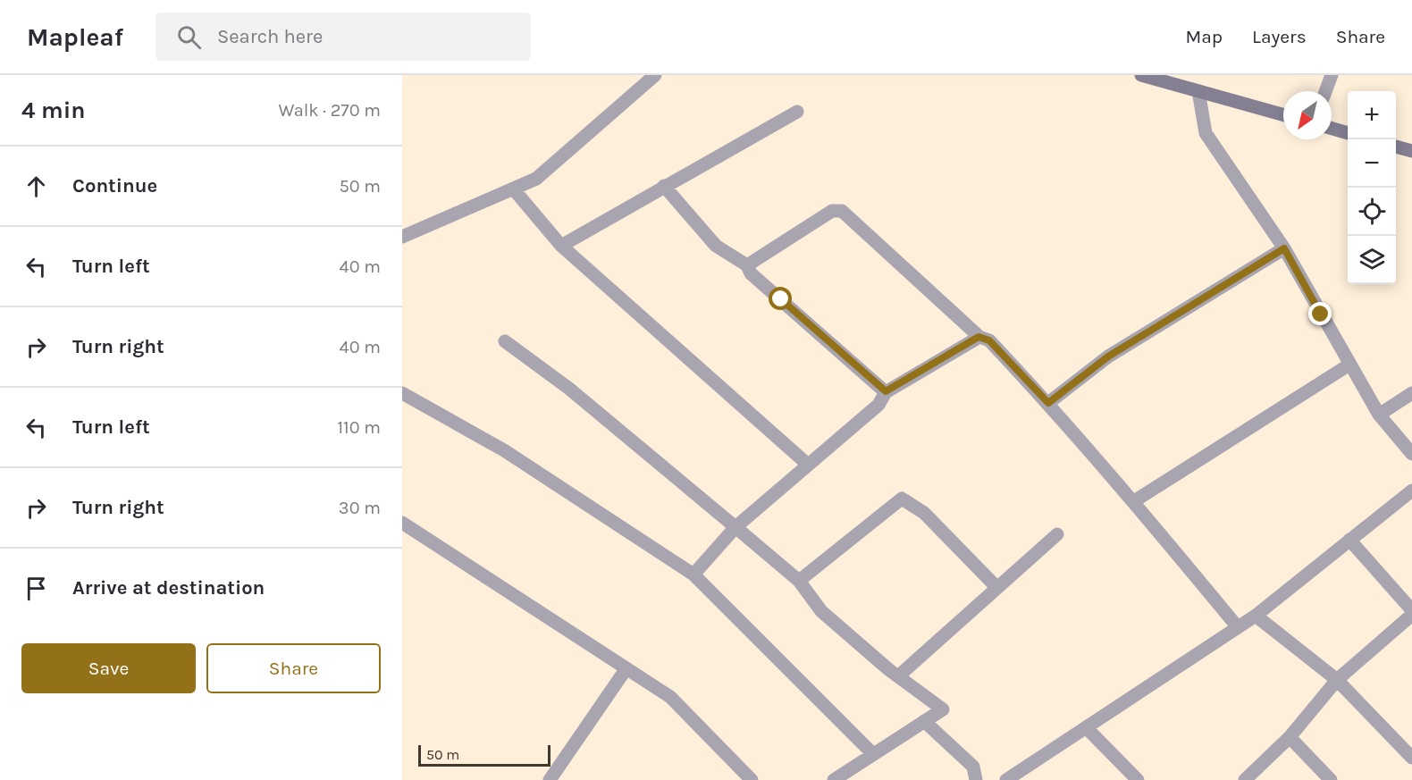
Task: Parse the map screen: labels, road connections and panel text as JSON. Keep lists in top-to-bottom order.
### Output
{
  "scale_bar": "50 m",
  "north": "bottom left",
  "page": {
    "header": "Mapleaf",
    "search": "Search here",
    "nav": ["Map", "Layers", "Share"],
    "heading": ["4 min", "Walk · 270 m"],
    "map_buttons": ["+", "−"],
    "list": [
      ["Continue", "50 m"],
      ["Turn left", "40 m"],
      ["Turn right", "40 m"],
      ["Turn left", "110 m"],
      ["Turn right", "30 m"],
      "Arrive at destination"
    ],
    "buttons": ["Save", "Share"],
    "scale": "50 m"
  }
}
